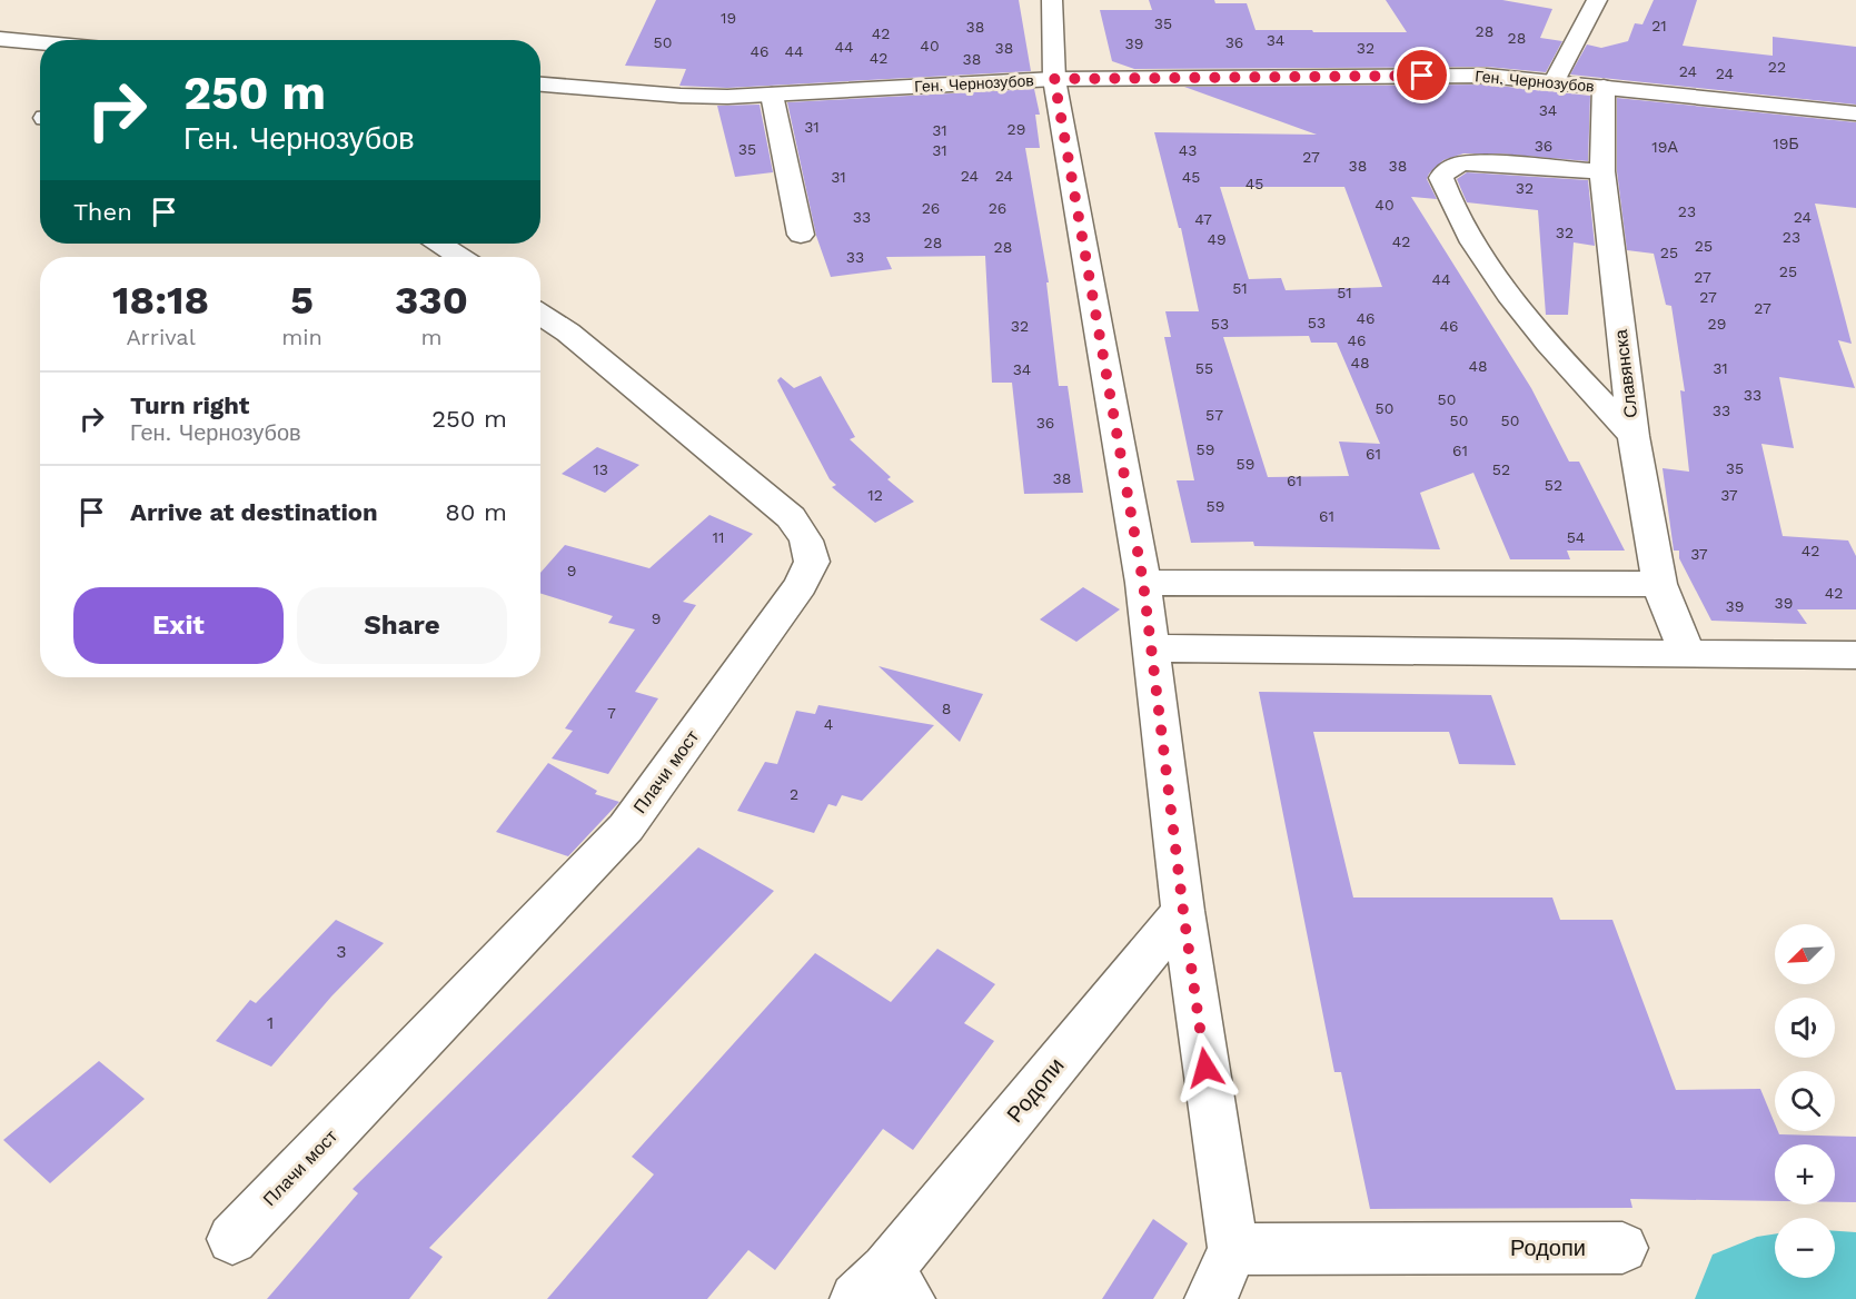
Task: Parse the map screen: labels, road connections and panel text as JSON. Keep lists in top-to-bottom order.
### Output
{
  "streets": {
    "street": [
      "Ген. Чернозубов",
      "Славянска",
      "Плачи мост",
      "Родопи"
    ]
  },
  "crossings": [
    ["Ген. Чернозубов", "Славянска"]
  ],
  "house_numbers": [
    "19",
    "35",
    "21",
    "38",
    "28",
    "42",
    "28",
    "34",
    "50",
    "36",
    "39",
    "40",
    "44",
    "38",
    "32",
    "46",
    "44",
    "42",
    "38",
    "22",
    "24",
    "24",
    "34",
    "31",
    "29",
    "31",
    "19Б",
    "36",
    "19А",
    "35",
    "31",
    "43",
    "27",
    "38",
    "38",
    "24",
    "24",
    "31",
    "45",
    "45",
    "32",
    "40",
    "26",
    "26",
    "23",
    "33",
    "24",
    "47",
    "32",
    "23",
    "49",
    "42",
    "28",
    "25",
    "28",
    "25",
    "33",
    "25",
    "27",
    "44",
    "51",
    "51",
    "27",
    "27",
    "46",
    "53",
    "53",
    "29",
    "32",
    "46",
    "46",
    "48",
    "48",
    "55",
    "31",
    "34",
    "33",
    "50",
    "50",
    "33",
    "57",
    "50",
    "50",
    "36",
    "59",
    "61",
    "61",
    "59",
    "35",
    "13",
    "52",
    "38",
    "61",
    "52",
    "12",
    "37",
    "59",
    "61",
    "11",
    "54",
    "42",
    "37",
    "9",
    "42",
    "39",
    "39",
    "9",
    "8",
    "7",
    "4",
    "2",
    "3",
    "1"
  ],
  "north": "bottom left",
  "page": {
    "turn": ["250 m", "Ген. Чернозубов"],
    "then": "Then",
    "eta": [
      "18:18",
      "Arrival",
      "5",
      "min",
      "330",
      "m"
    ],
    "list": [
      {
        "name": "Turn right",
        "note": "Ген. Чернозубов",
        "value": "250 m"
      },
      {
        "name": "Arrive at destination",
        "value": "80 m"
      }
    ],
    "buttons": ["Exit", "Share"],
    "map_buttons": ["+", "−"]
  }
}
